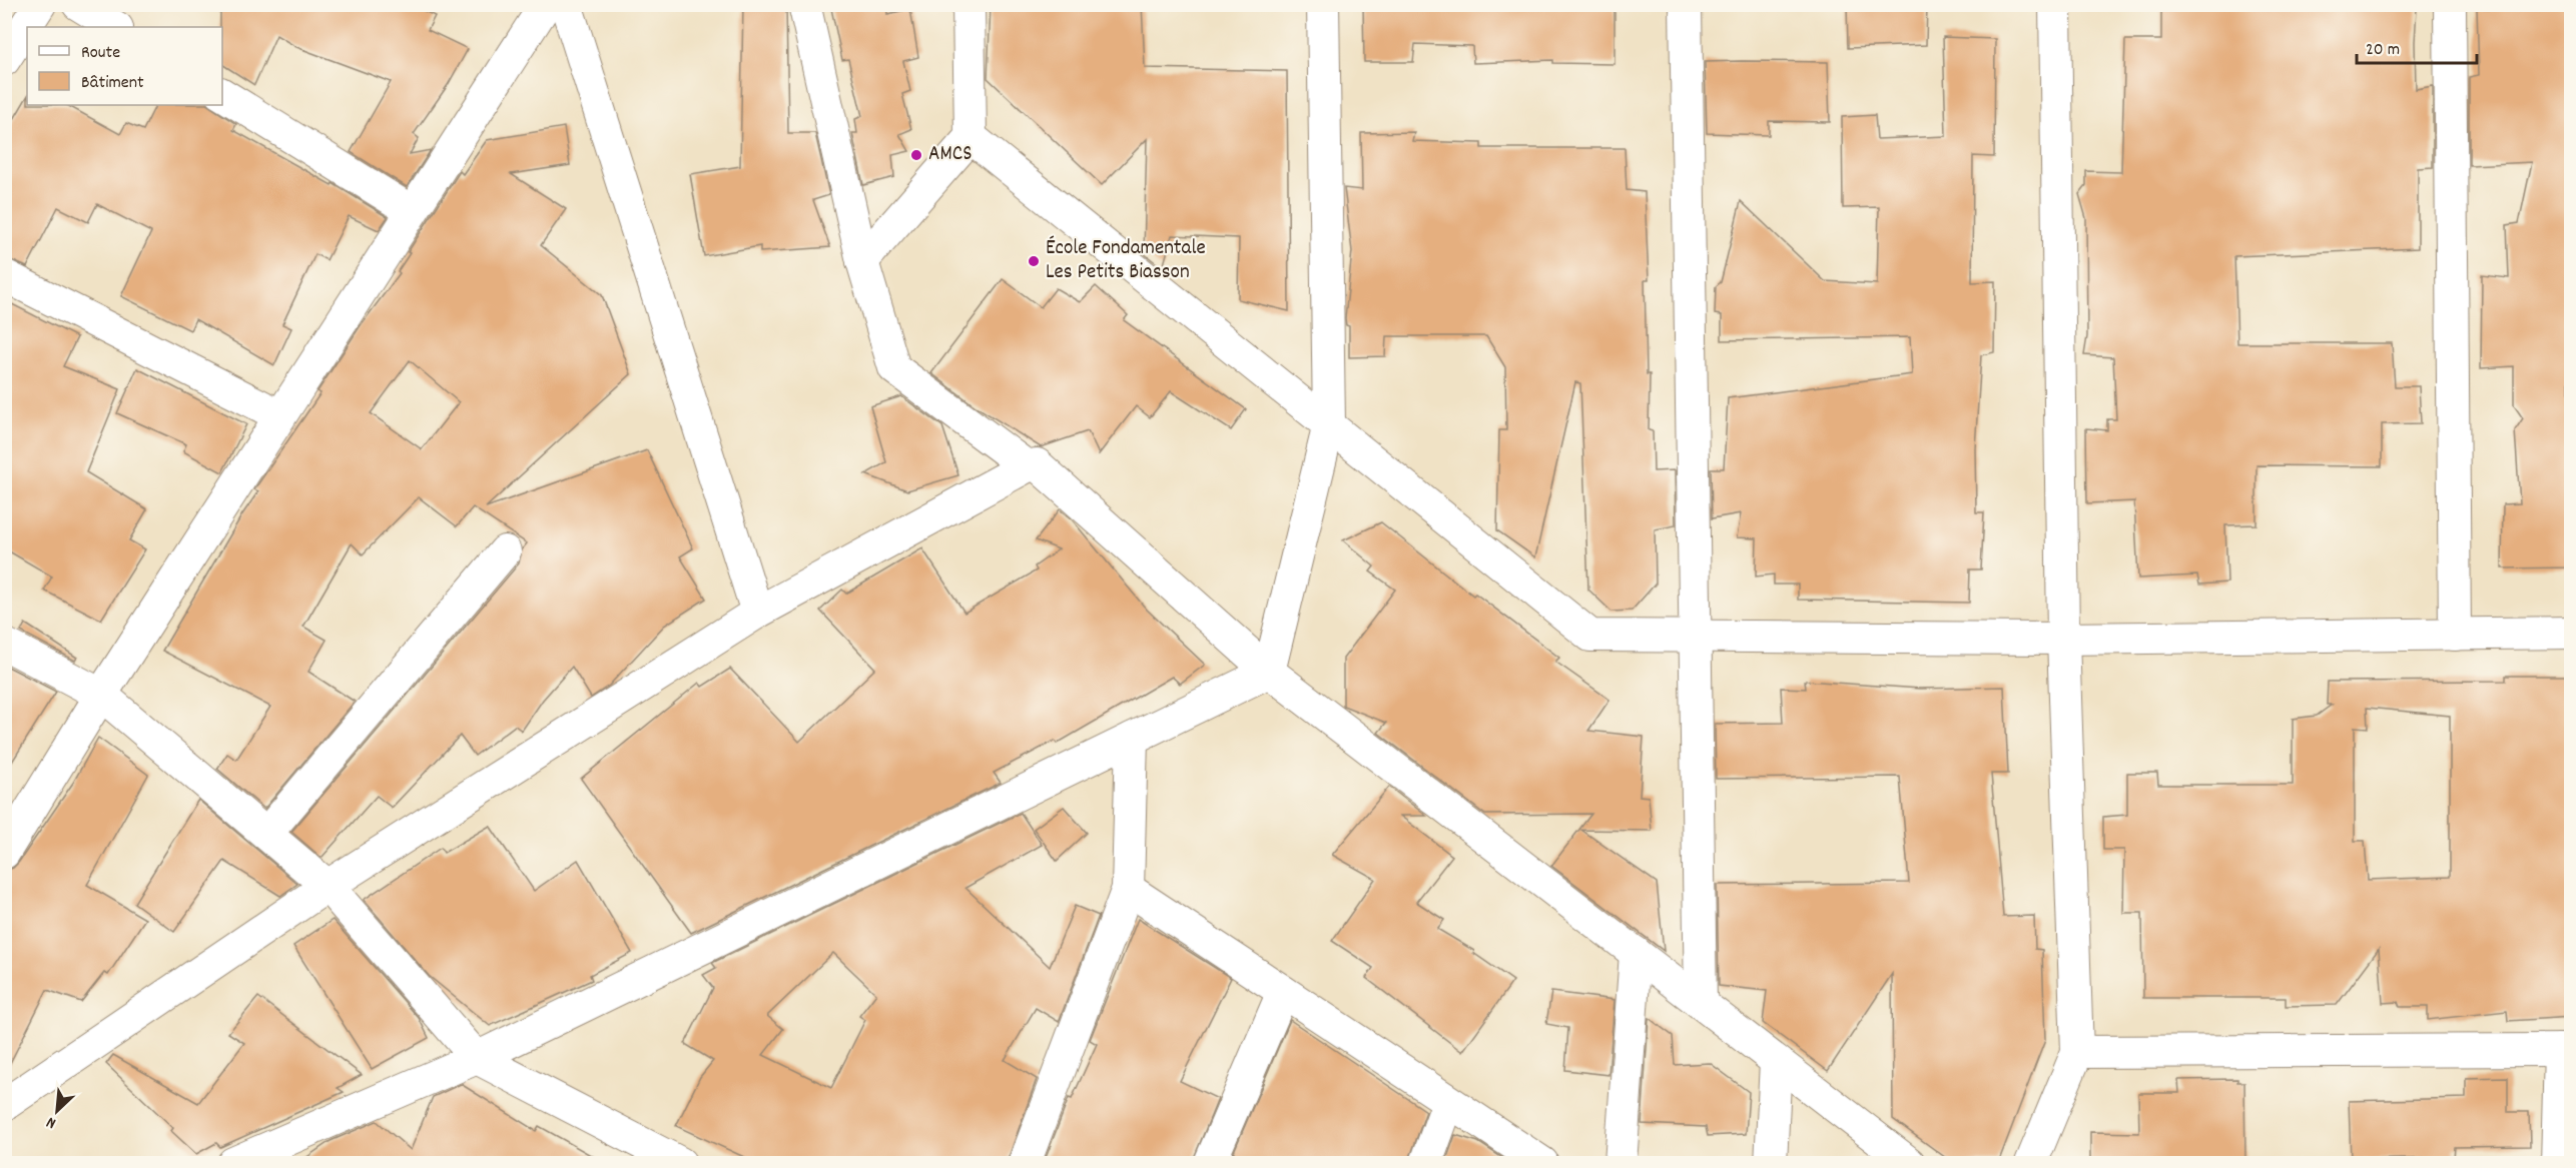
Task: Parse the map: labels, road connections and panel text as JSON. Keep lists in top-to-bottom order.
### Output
{
  "places": ["AMCS", "École Fondamentale Les Petits Biasson"],
  "legend": ["Route", "Bâtiment"],
  "scale_bar": "20 m",
  "north": "bottom left"
}
